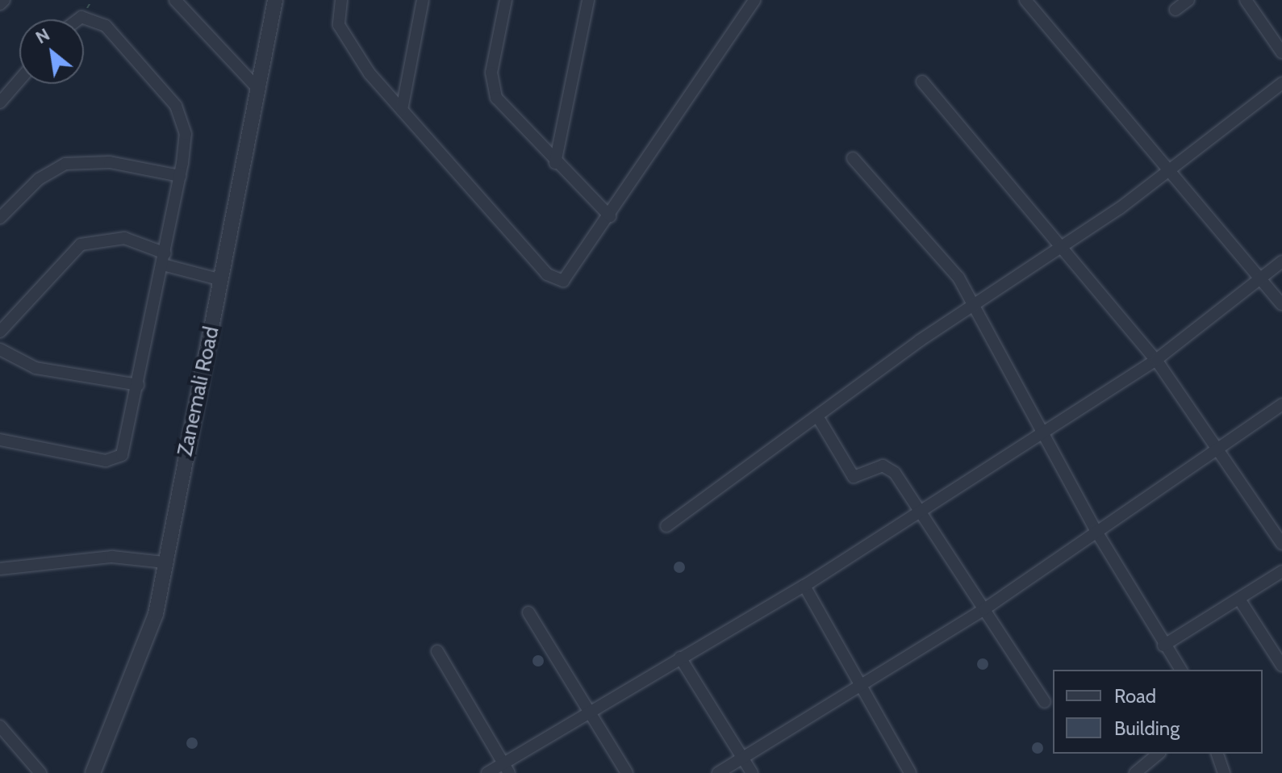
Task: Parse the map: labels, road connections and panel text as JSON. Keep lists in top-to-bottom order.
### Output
{
  "streets": {
    "street": ["Zanemali Road"]
  },
  "legend": ["Road", "Building"],
  "north": "top left"
}
